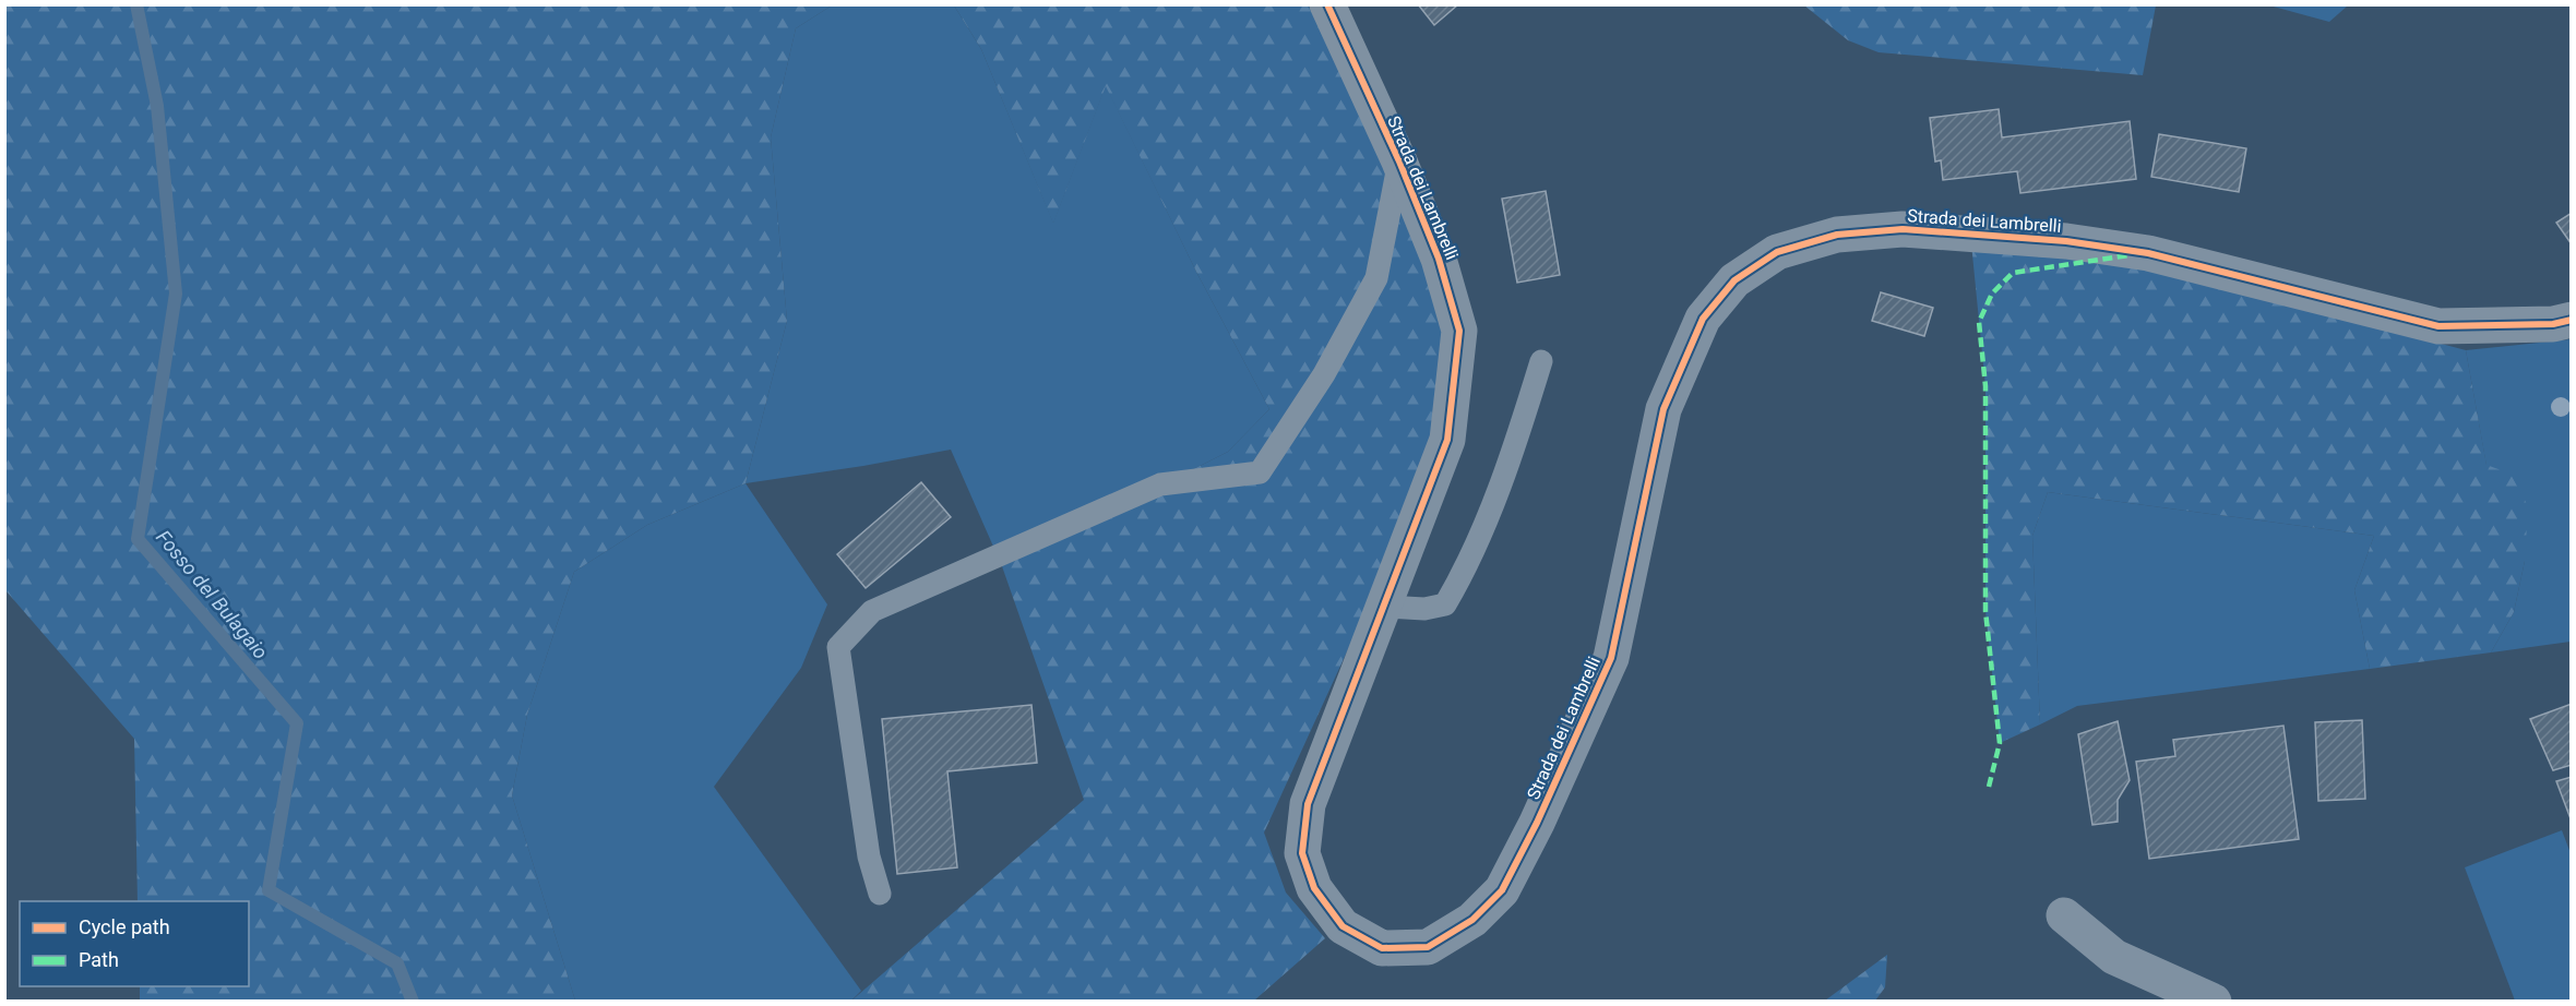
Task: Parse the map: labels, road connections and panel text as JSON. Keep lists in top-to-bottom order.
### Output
{
  "streets": {
    "street": ["Strada dei Lambrelli"]
  },
  "water": ["Fosso del Bulagaio"],
  "legend": ["Cycle path", "Path"]
}
